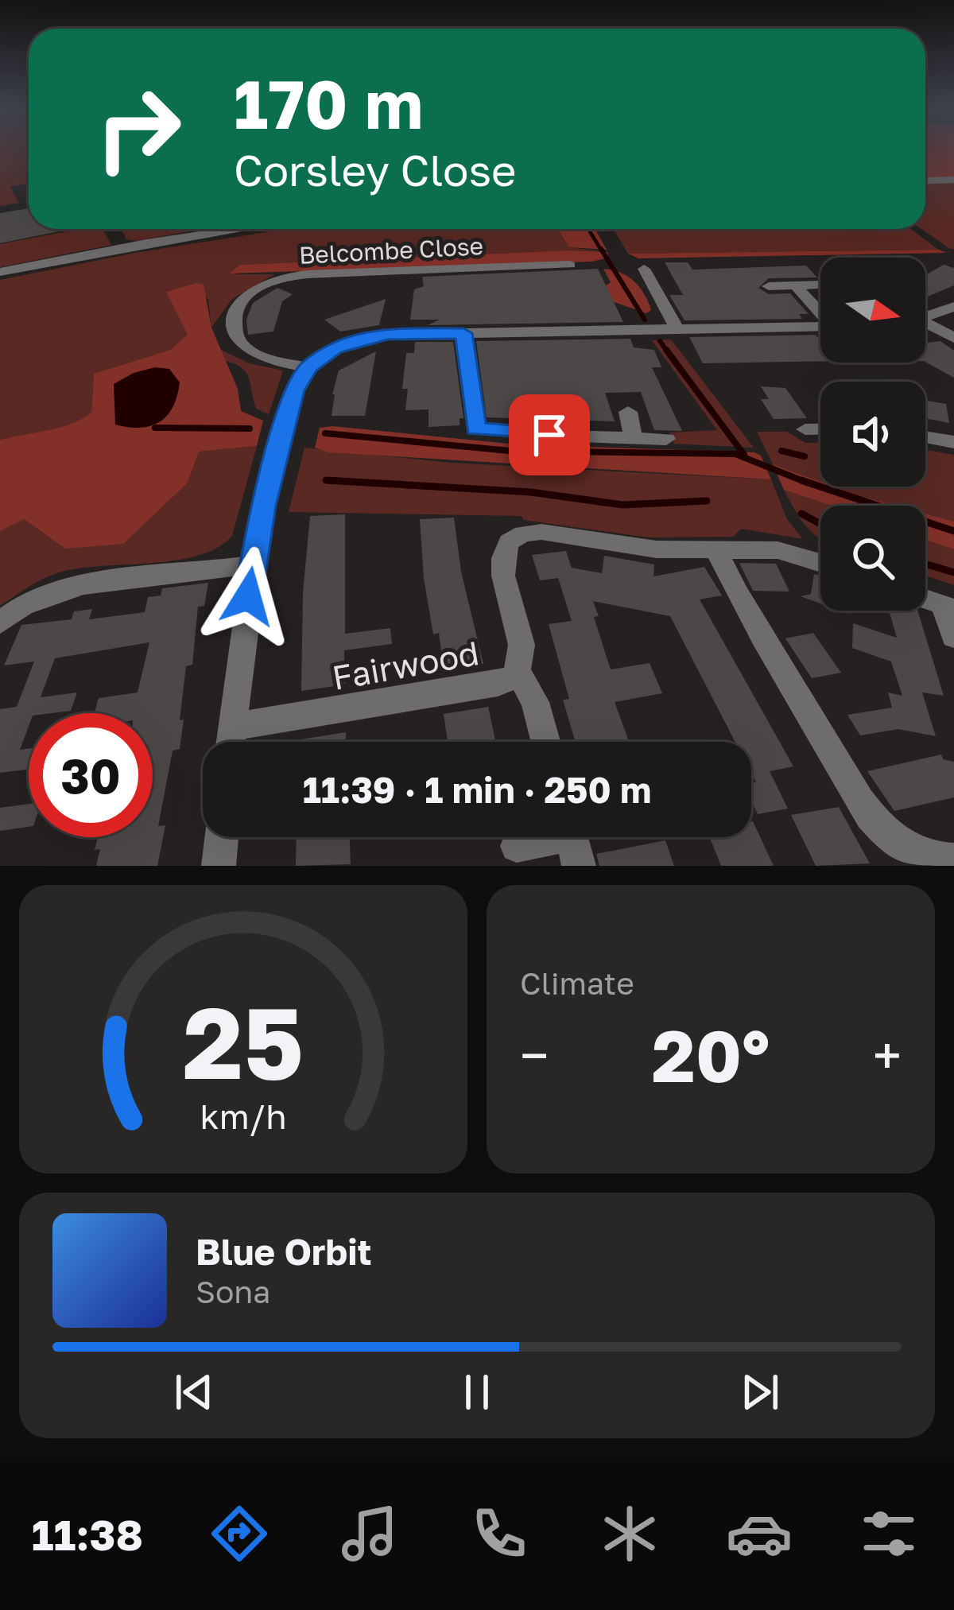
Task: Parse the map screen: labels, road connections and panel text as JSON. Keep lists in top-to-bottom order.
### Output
{
  "streets": {
    "street": ["Belcombe Close", "Fairwood"]
  },
  "north": "right",
  "page": {
    "turn": ["170 m", "Corsley Close"],
    "limit": "30",
    "trip": "11:39 · 1 min · 250 m",
    "tile": "Climate",
    "heat": ["−", "20°", "+"],
    "song": ["Blue Orbit", "Sona"],
    "tabs": "11:38",
    "gauge": ["25", "km/h"]
  }
}
